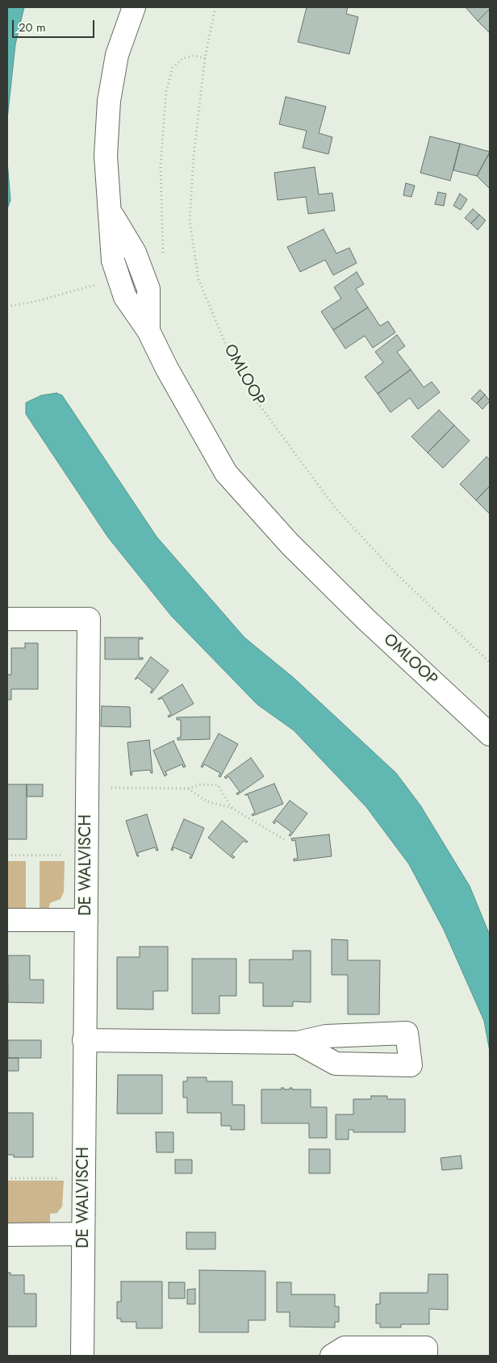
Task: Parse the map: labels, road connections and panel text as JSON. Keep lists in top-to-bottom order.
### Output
{
  "streets": {
    "street": ["OMLOOP", "DE WALVISCH"]
  },
  "scale_bar": "20 m"
}
